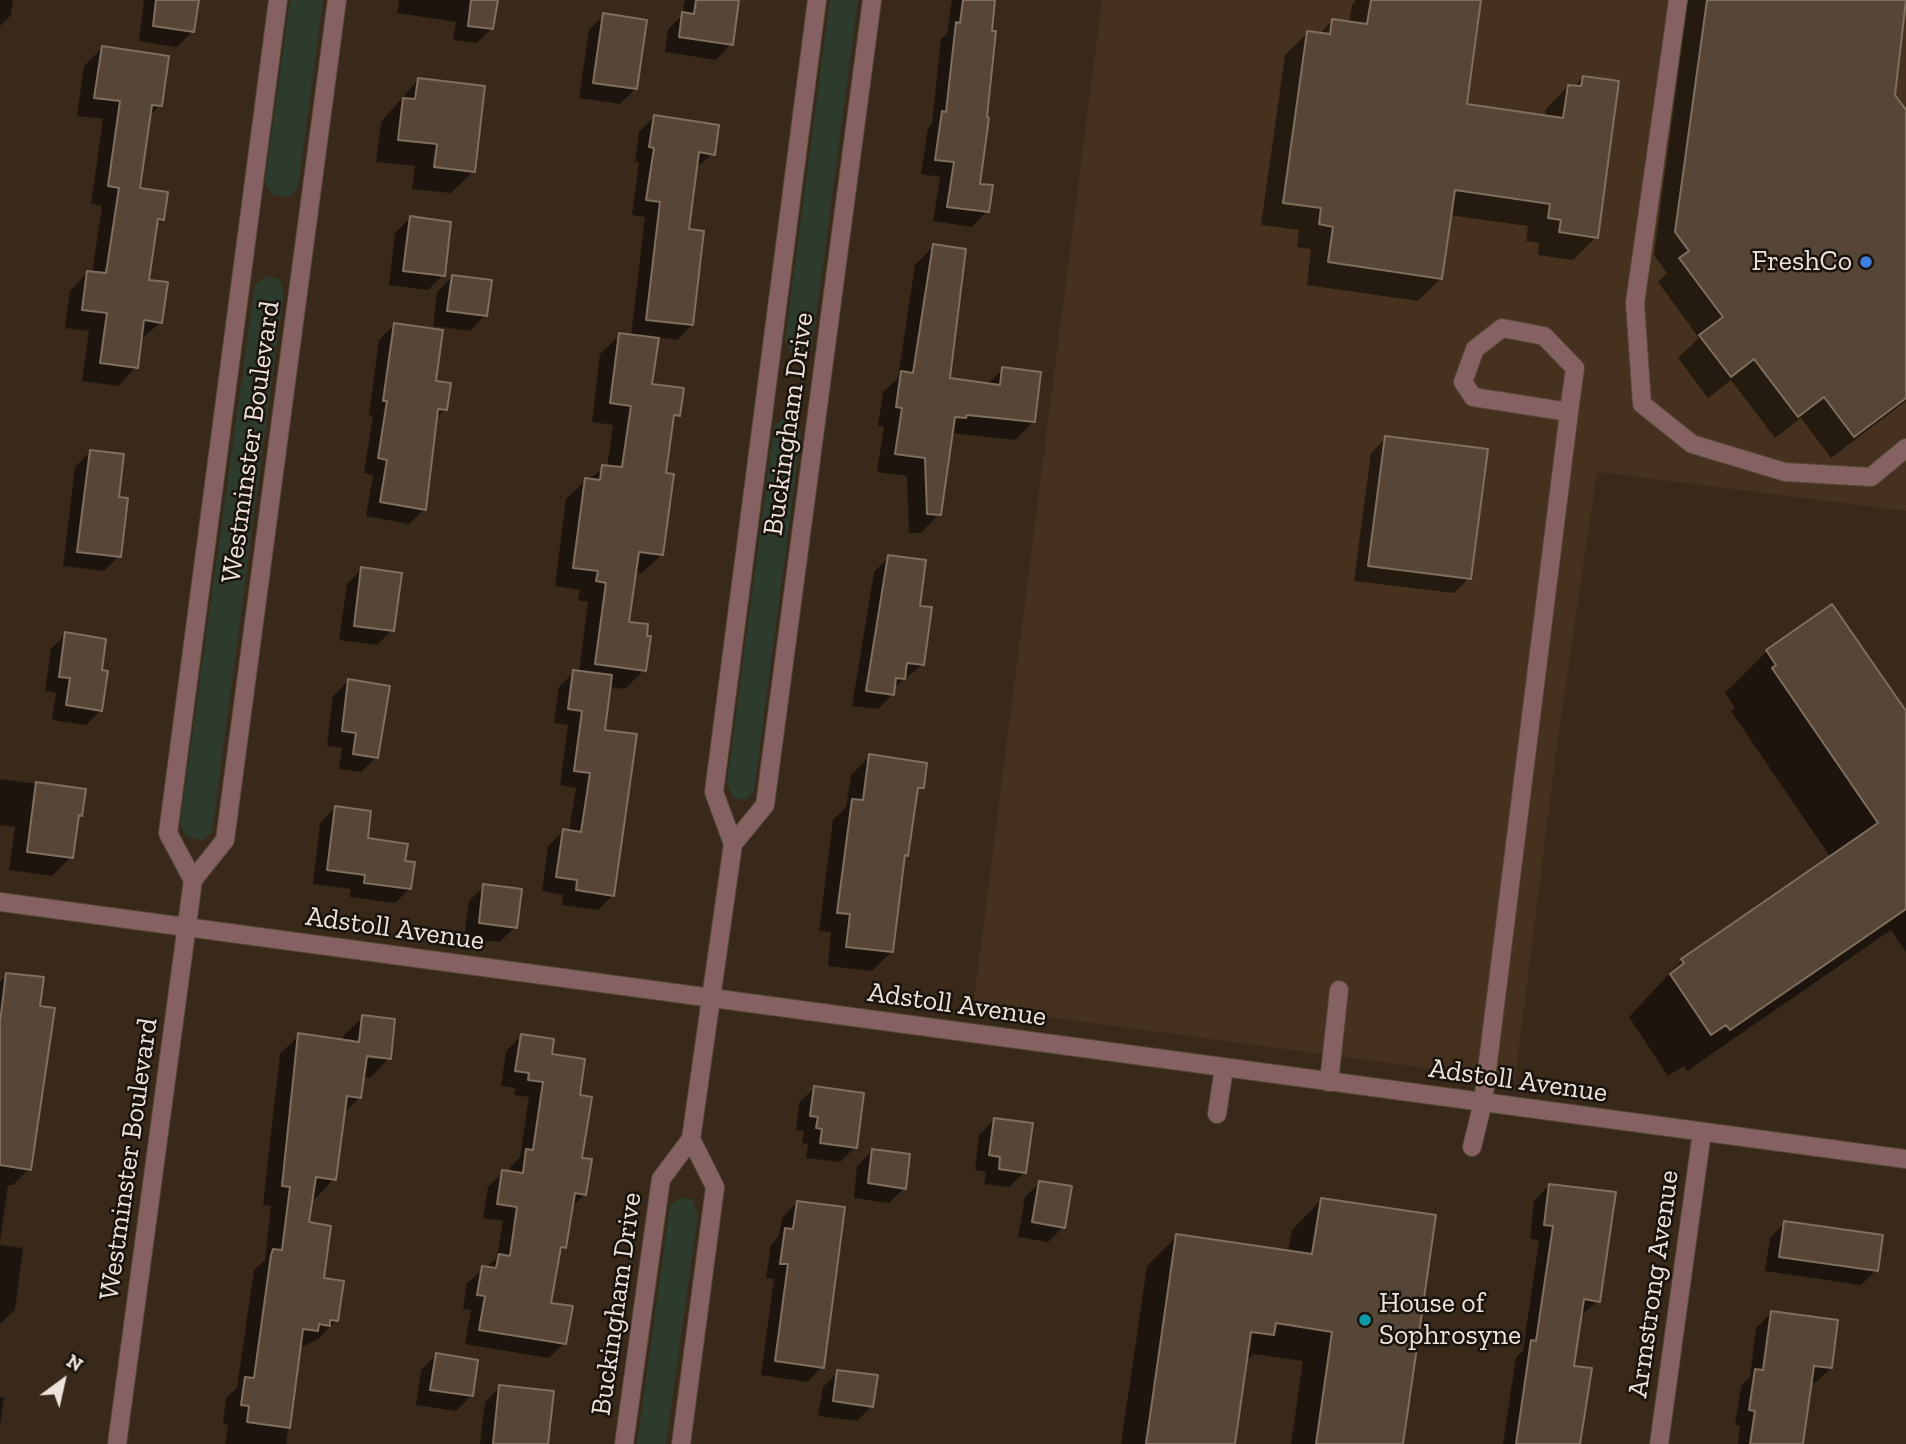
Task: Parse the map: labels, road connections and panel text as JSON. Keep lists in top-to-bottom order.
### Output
{
  "streets": {
    "street": [
      "Buckingham Drive",
      "Westminster Boulevard",
      "Adstoll Avenue",
      "Armstrong Avenue"
    ]
  },
  "crossings": [
    ["Buckingham Drive", "Adstoll Avenue"],
    ["Westminster Boulevard", "Adstoll Avenue"],
    ["Adstoll Avenue", "Armstrong Avenue"]
  ],
  "places": ["FreshCo", "House of Sophrosyne"],
  "north": "top right"
}
